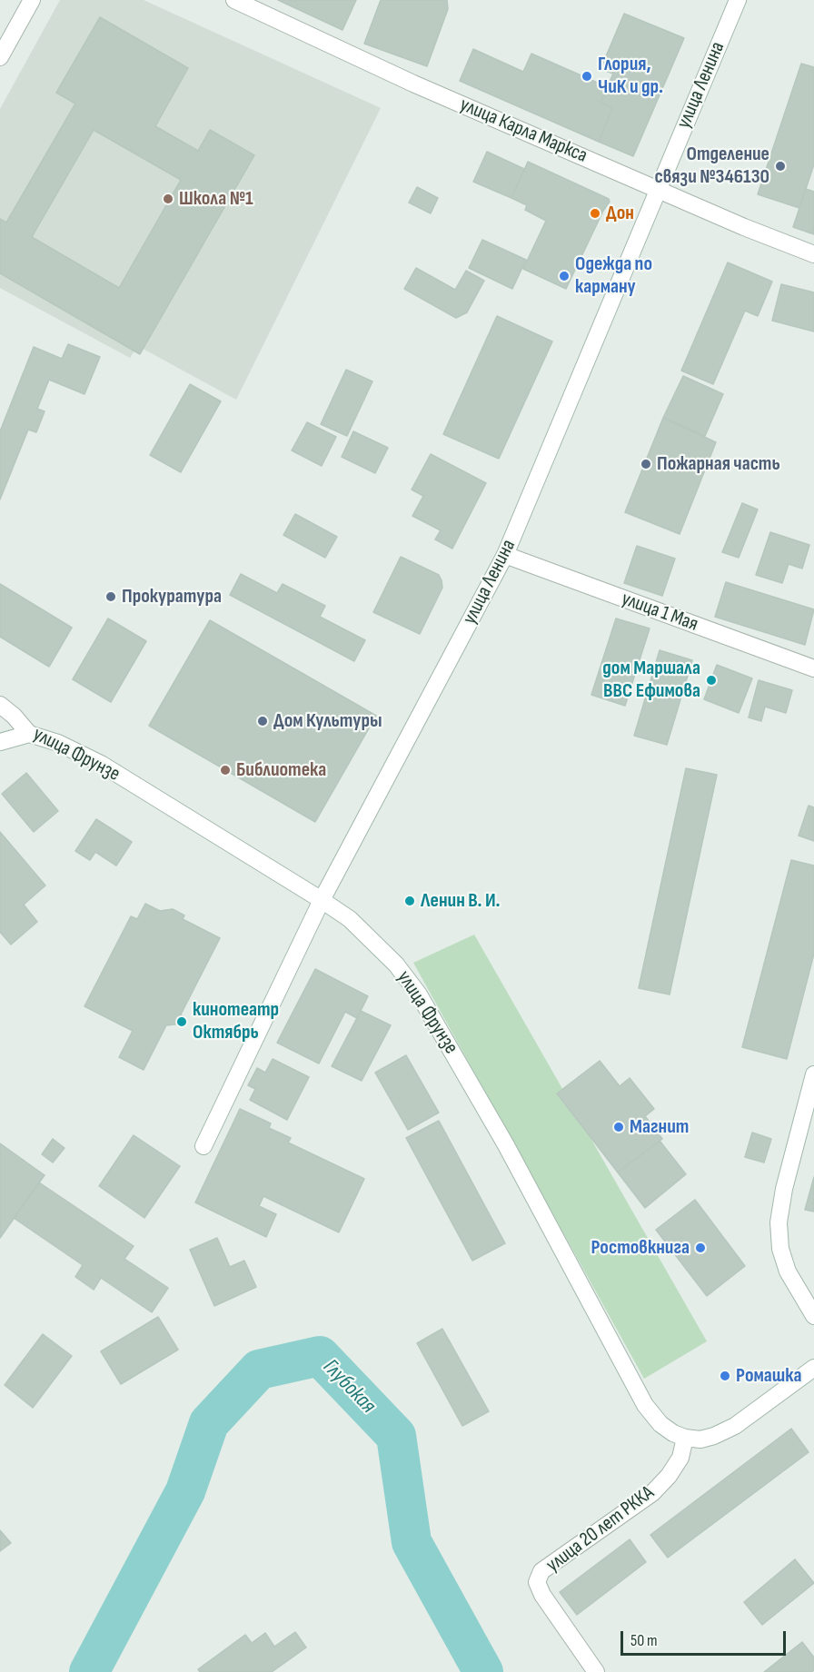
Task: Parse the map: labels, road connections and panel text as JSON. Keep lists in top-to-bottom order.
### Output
{
  "streets": {
    "street": [
      "улица Ленина",
      "улица Карла Маркса",
      "улица 1 Мая",
      "улица Фрунзе",
      "улица 20 лет РККА"
    ]
  },
  "crossings": [
    ["улица Ленина", "улица Карла Маркса"],
    ["улица Ленина", "улица 1 Мая"],
    ["улица Ленина", "улица Фрунзе"],
    ["улица Фрунзе", "улица 20 лет РККА"]
  ],
  "water": ["Глубокая"],
  "places": [
    "Глория, ЧиК и др.",
    "Отделение связи №346130",
    "Школа №1",
    "Дон",
    "Одежда по карману",
    "Пожарная часть",
    "Прокуратура",
    "дом Маршала ВВС Ефимова",
    "Дом Культуры",
    "Библиотека",
    "Ленин В. И.",
    "кинотеатр Октябрь",
    "Магнит",
    "Ростовкнига",
    "Ромашка"
  ],
  "scale_bar": "50 m"
}
